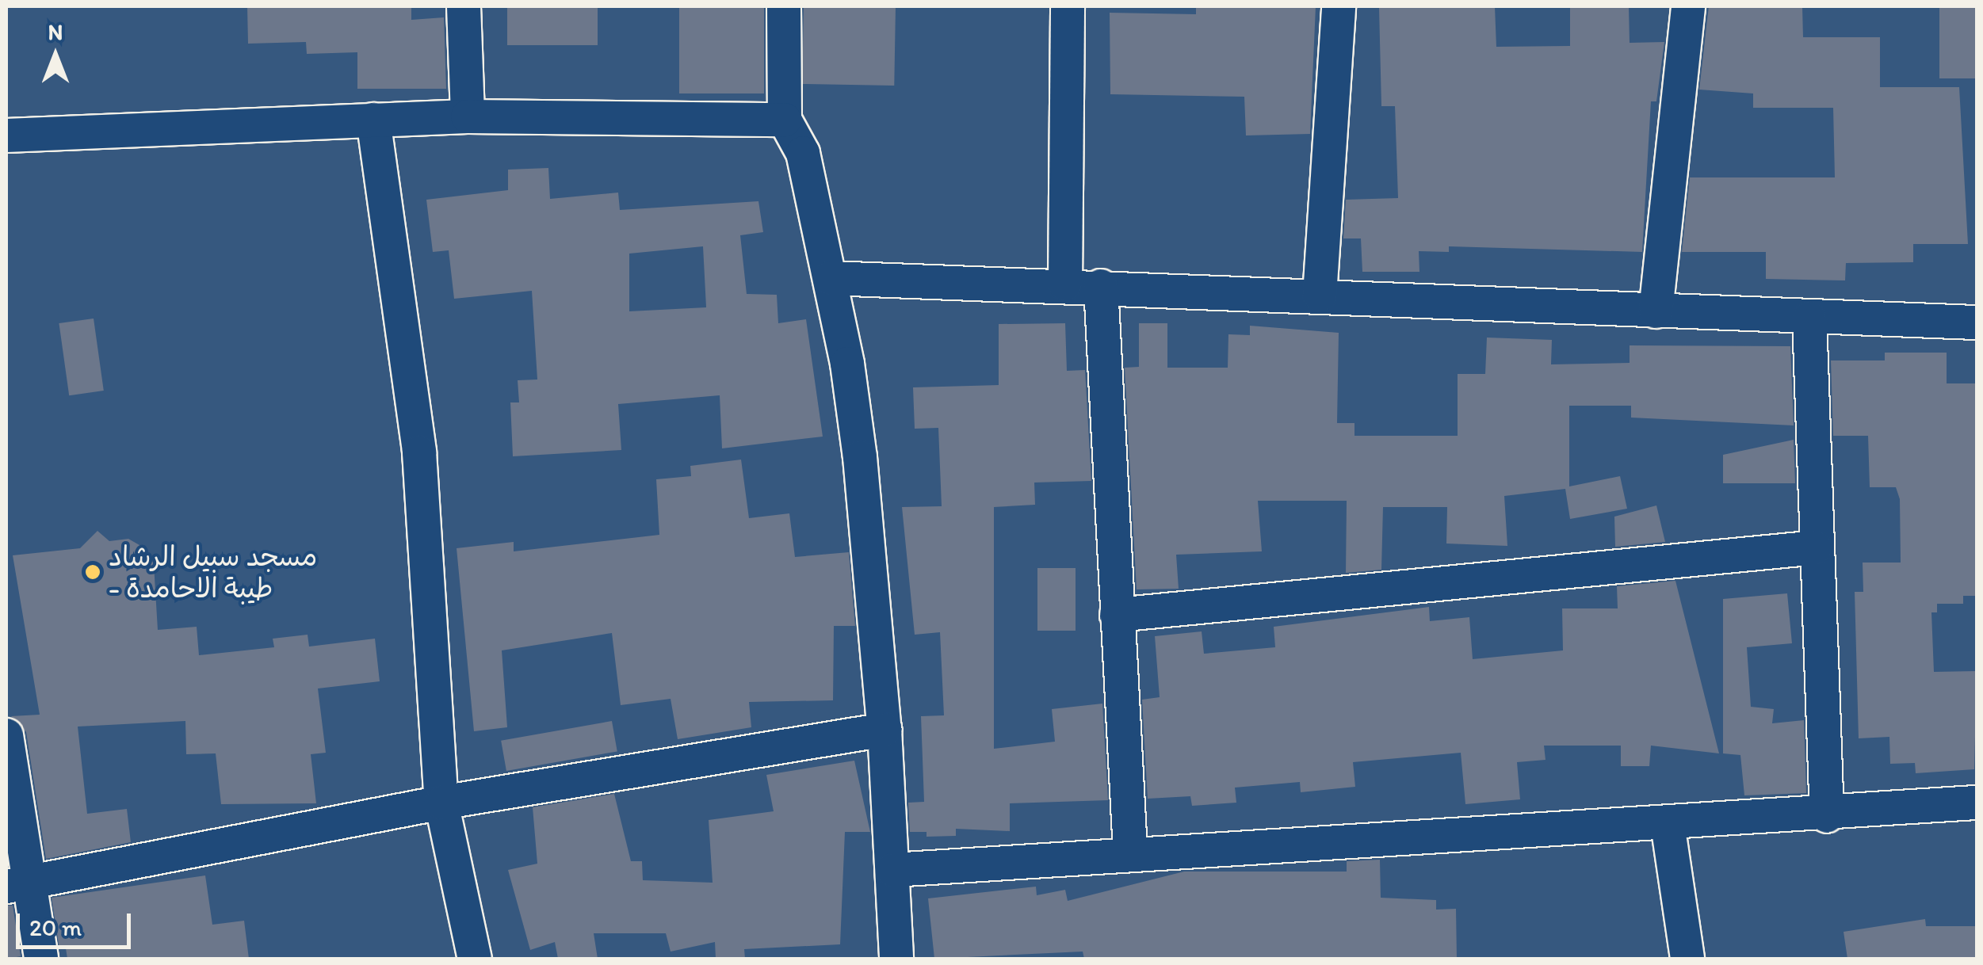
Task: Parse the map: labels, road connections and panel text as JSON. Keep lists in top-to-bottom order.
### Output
{
  "places": ["مسجد سبيل الرشاد - طيبة الاحامدة"],
  "scale_bar": "20 m",
  "north": "top"
}
